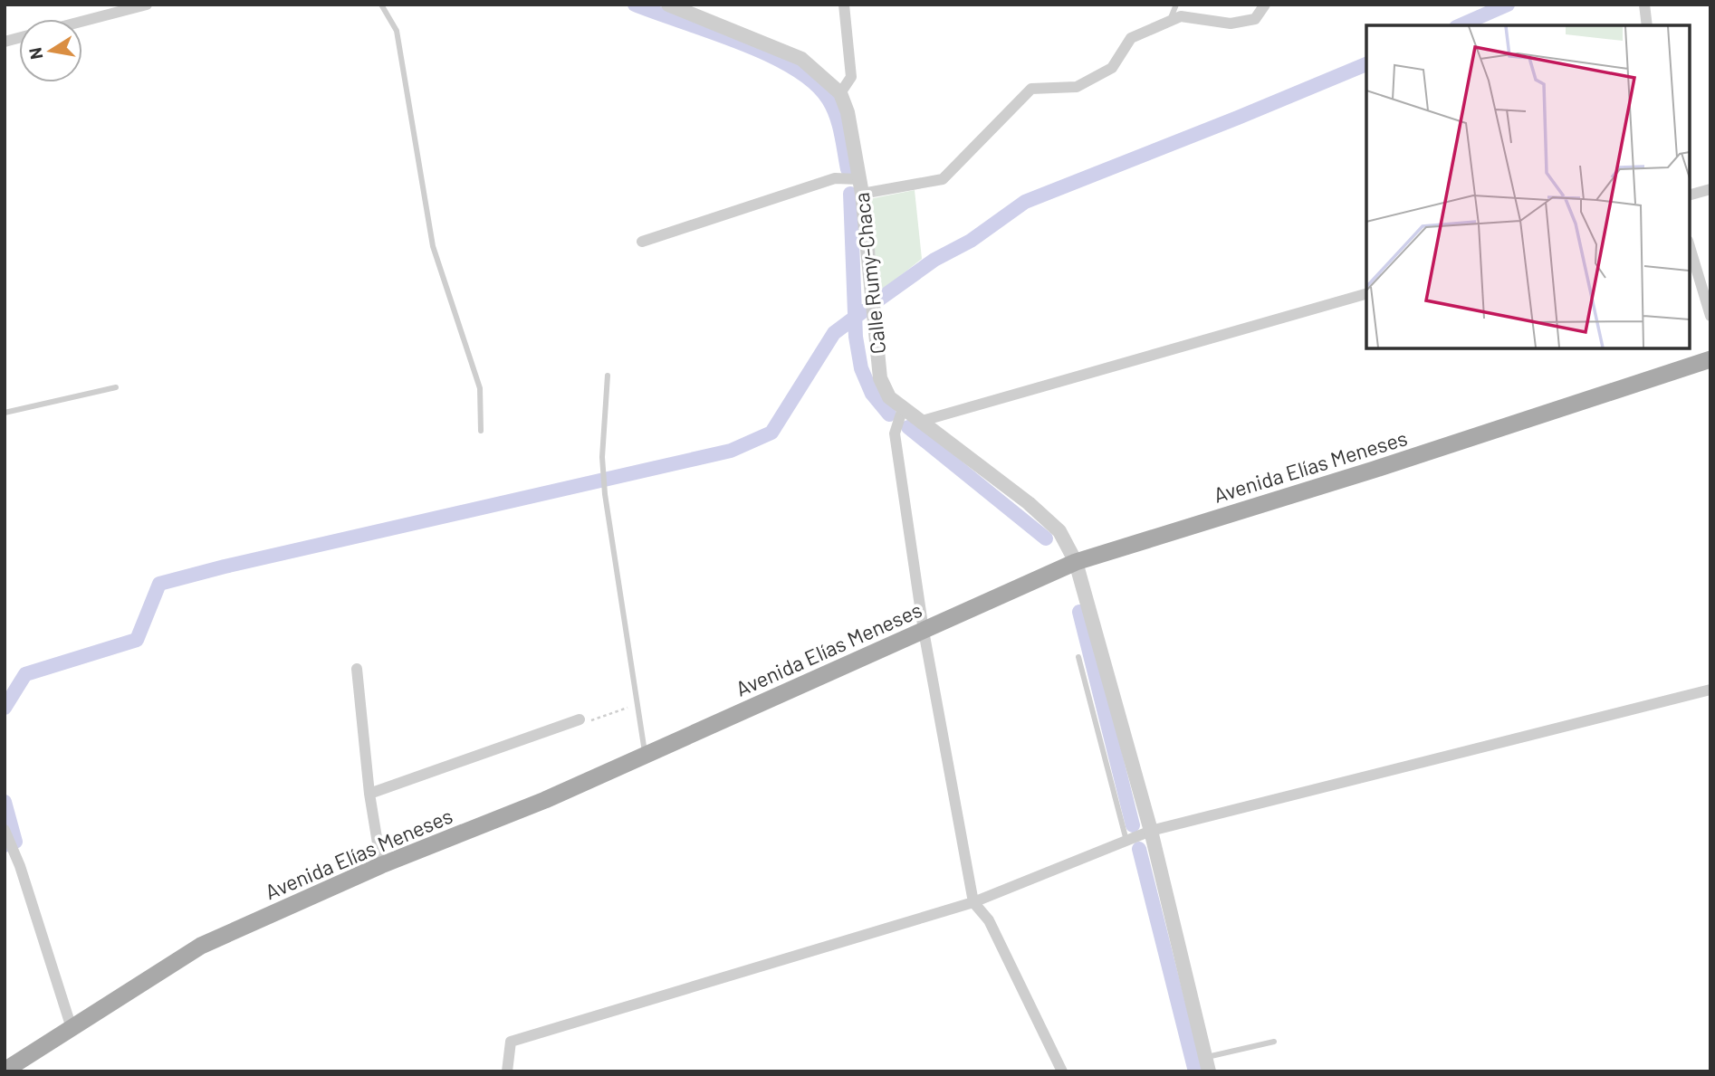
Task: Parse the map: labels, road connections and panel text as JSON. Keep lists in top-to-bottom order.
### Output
{
  "streets": {
    "main road": ["Avenida Elías Meneses"],
    "street": ["Calle Rumy-Chaca"]
  },
  "crossings": [
    ["Calle Rumy-Chaca", "Avenida Elías Meneses"]
  ],
  "north": "left"
}
